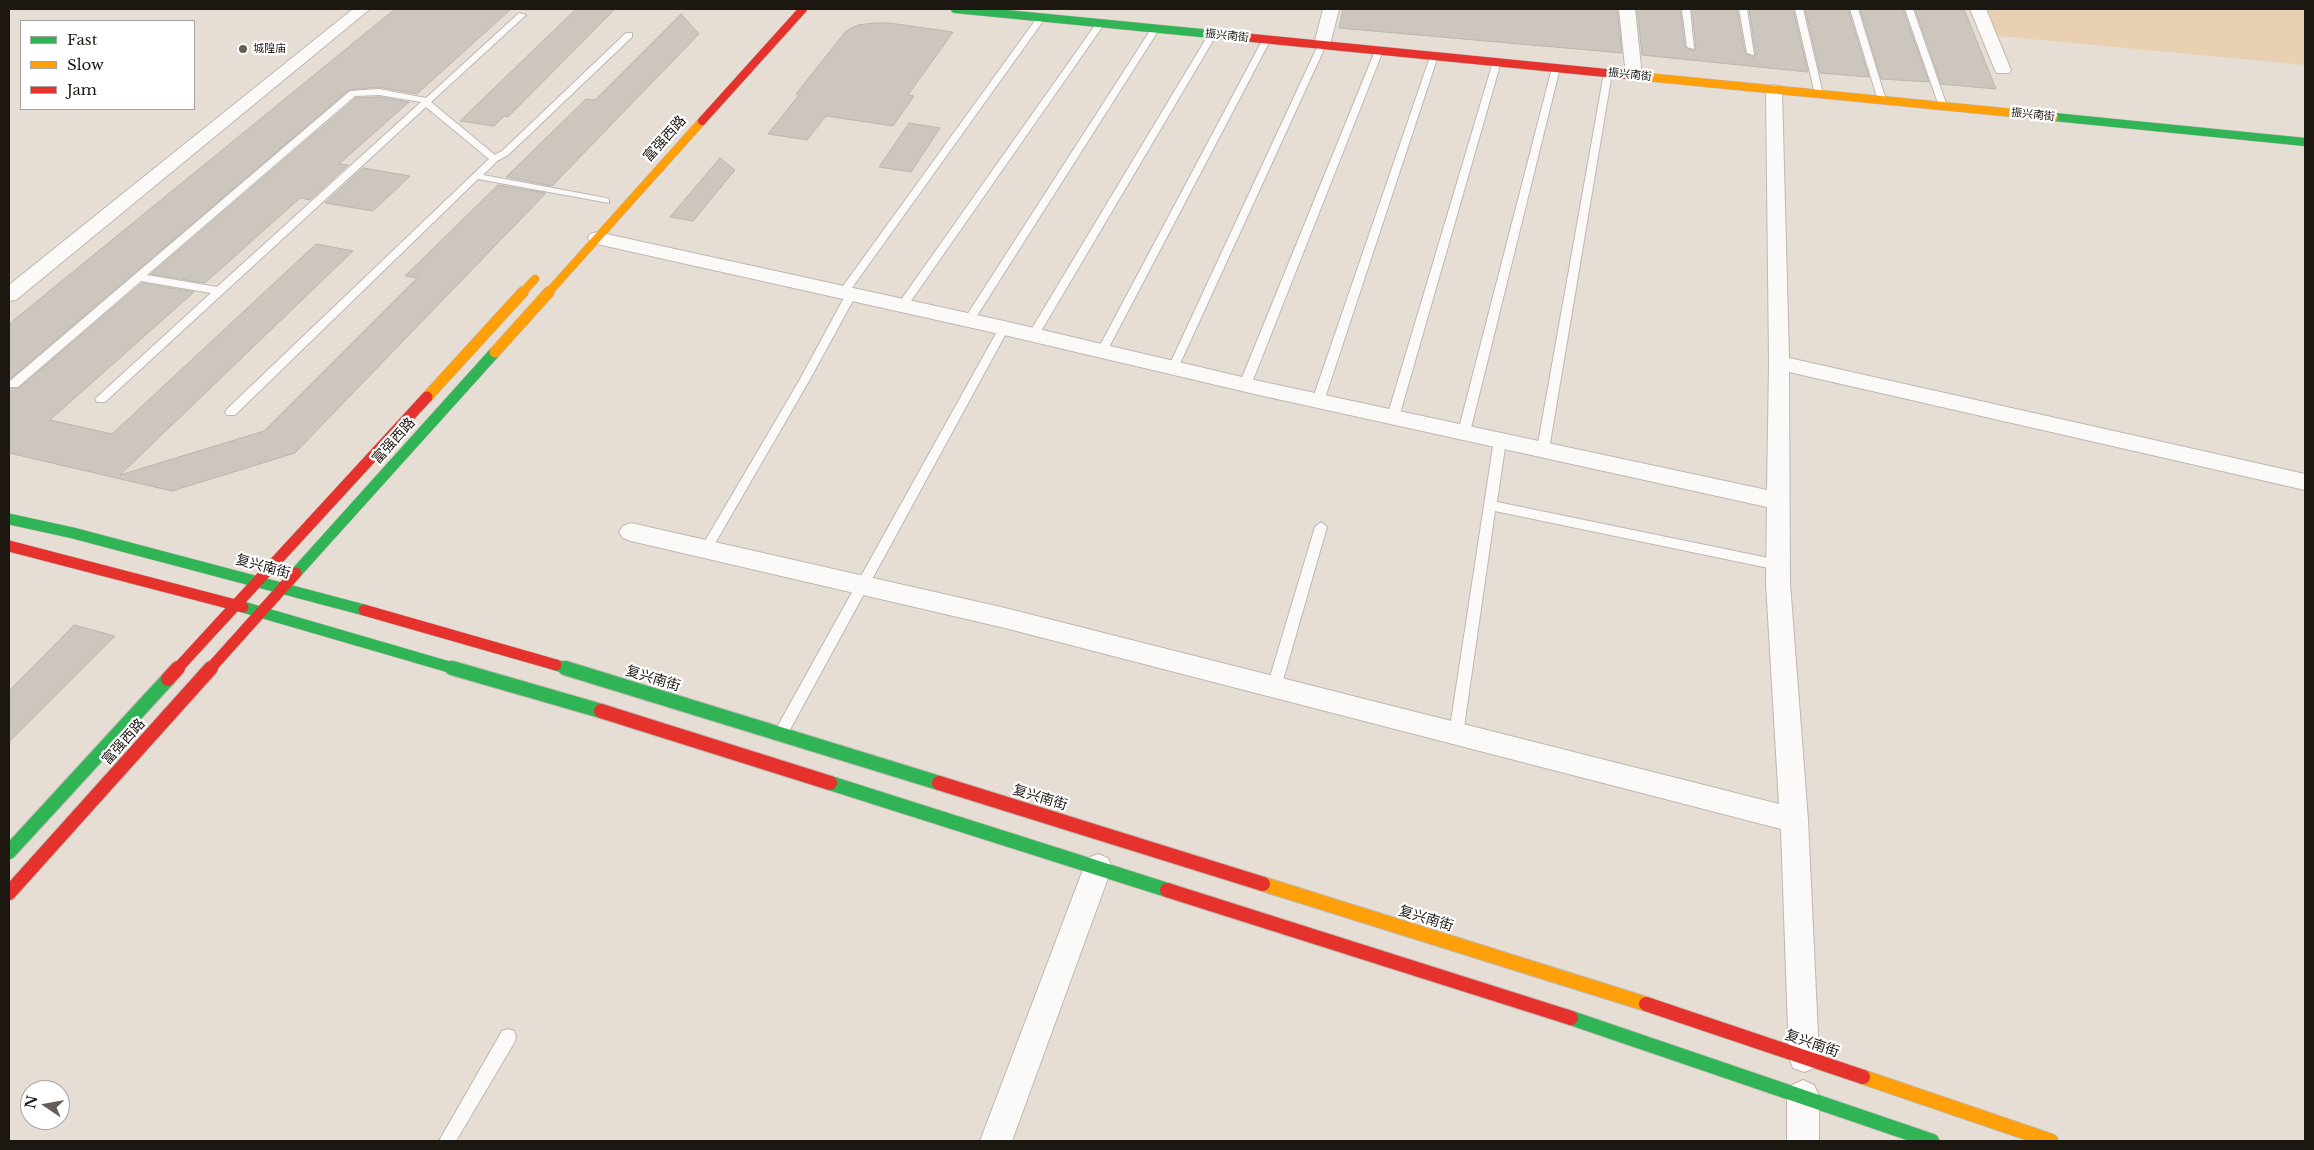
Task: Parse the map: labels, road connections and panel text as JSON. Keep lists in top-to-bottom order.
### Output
{
  "streets": {
    "main road": ["振兴南街", "富强西路", "复兴南街"]
  },
  "crossings": [
    ["富强西路", "复兴南街"]
  ],
  "places": ["城隍庙"],
  "legend": ["Fast", "Slow", "Jam"],
  "north": "left"
}
